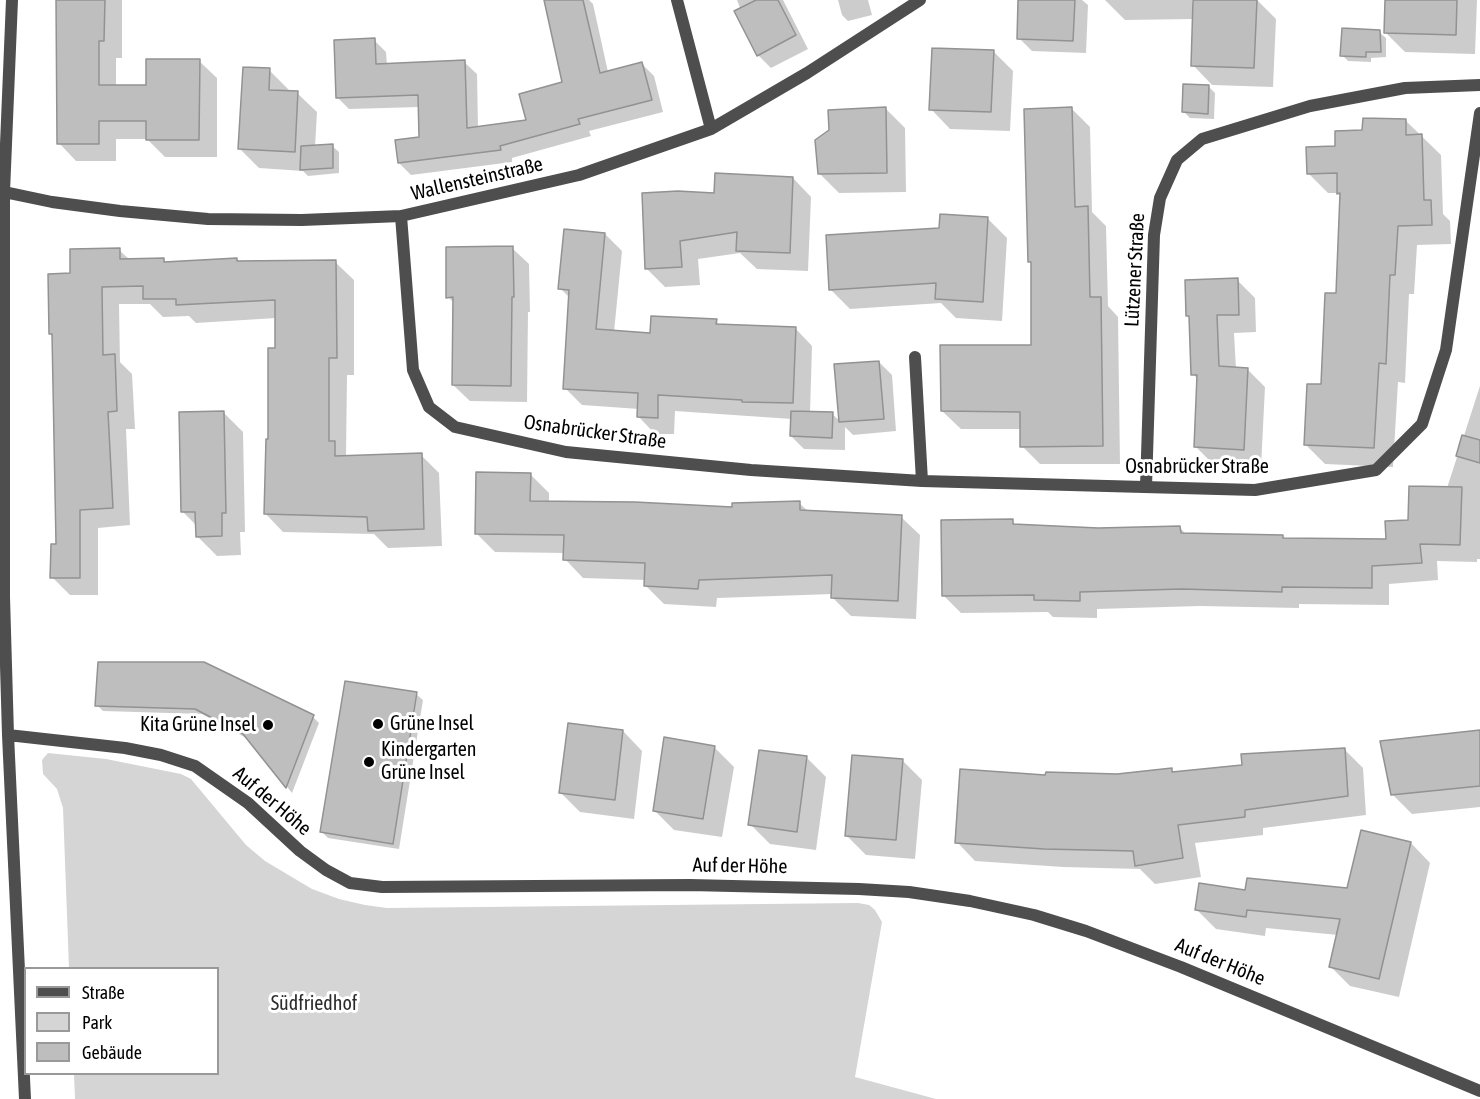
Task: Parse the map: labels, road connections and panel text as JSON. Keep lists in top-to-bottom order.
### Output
{
  "streets": {
    "street": [
      "Wallensteinstraße",
      "Lützener Straße",
      "Osnabrücker Straße",
      "Auf der Höhe"
    ]
  },
  "crossings": [
    ["Wallensteinstraße", "Osnabrücker Straße"],
    ["Lützener Straße", "Osnabrücker Straße"]
  ],
  "parks": ["Südfriedhof"],
  "places": ["Grüne Insel", "Kita Grüne Insel", "Kindergarten Grüne Insel"],
  "legend": ["Straße", "Park", "Gebäude"]
}
